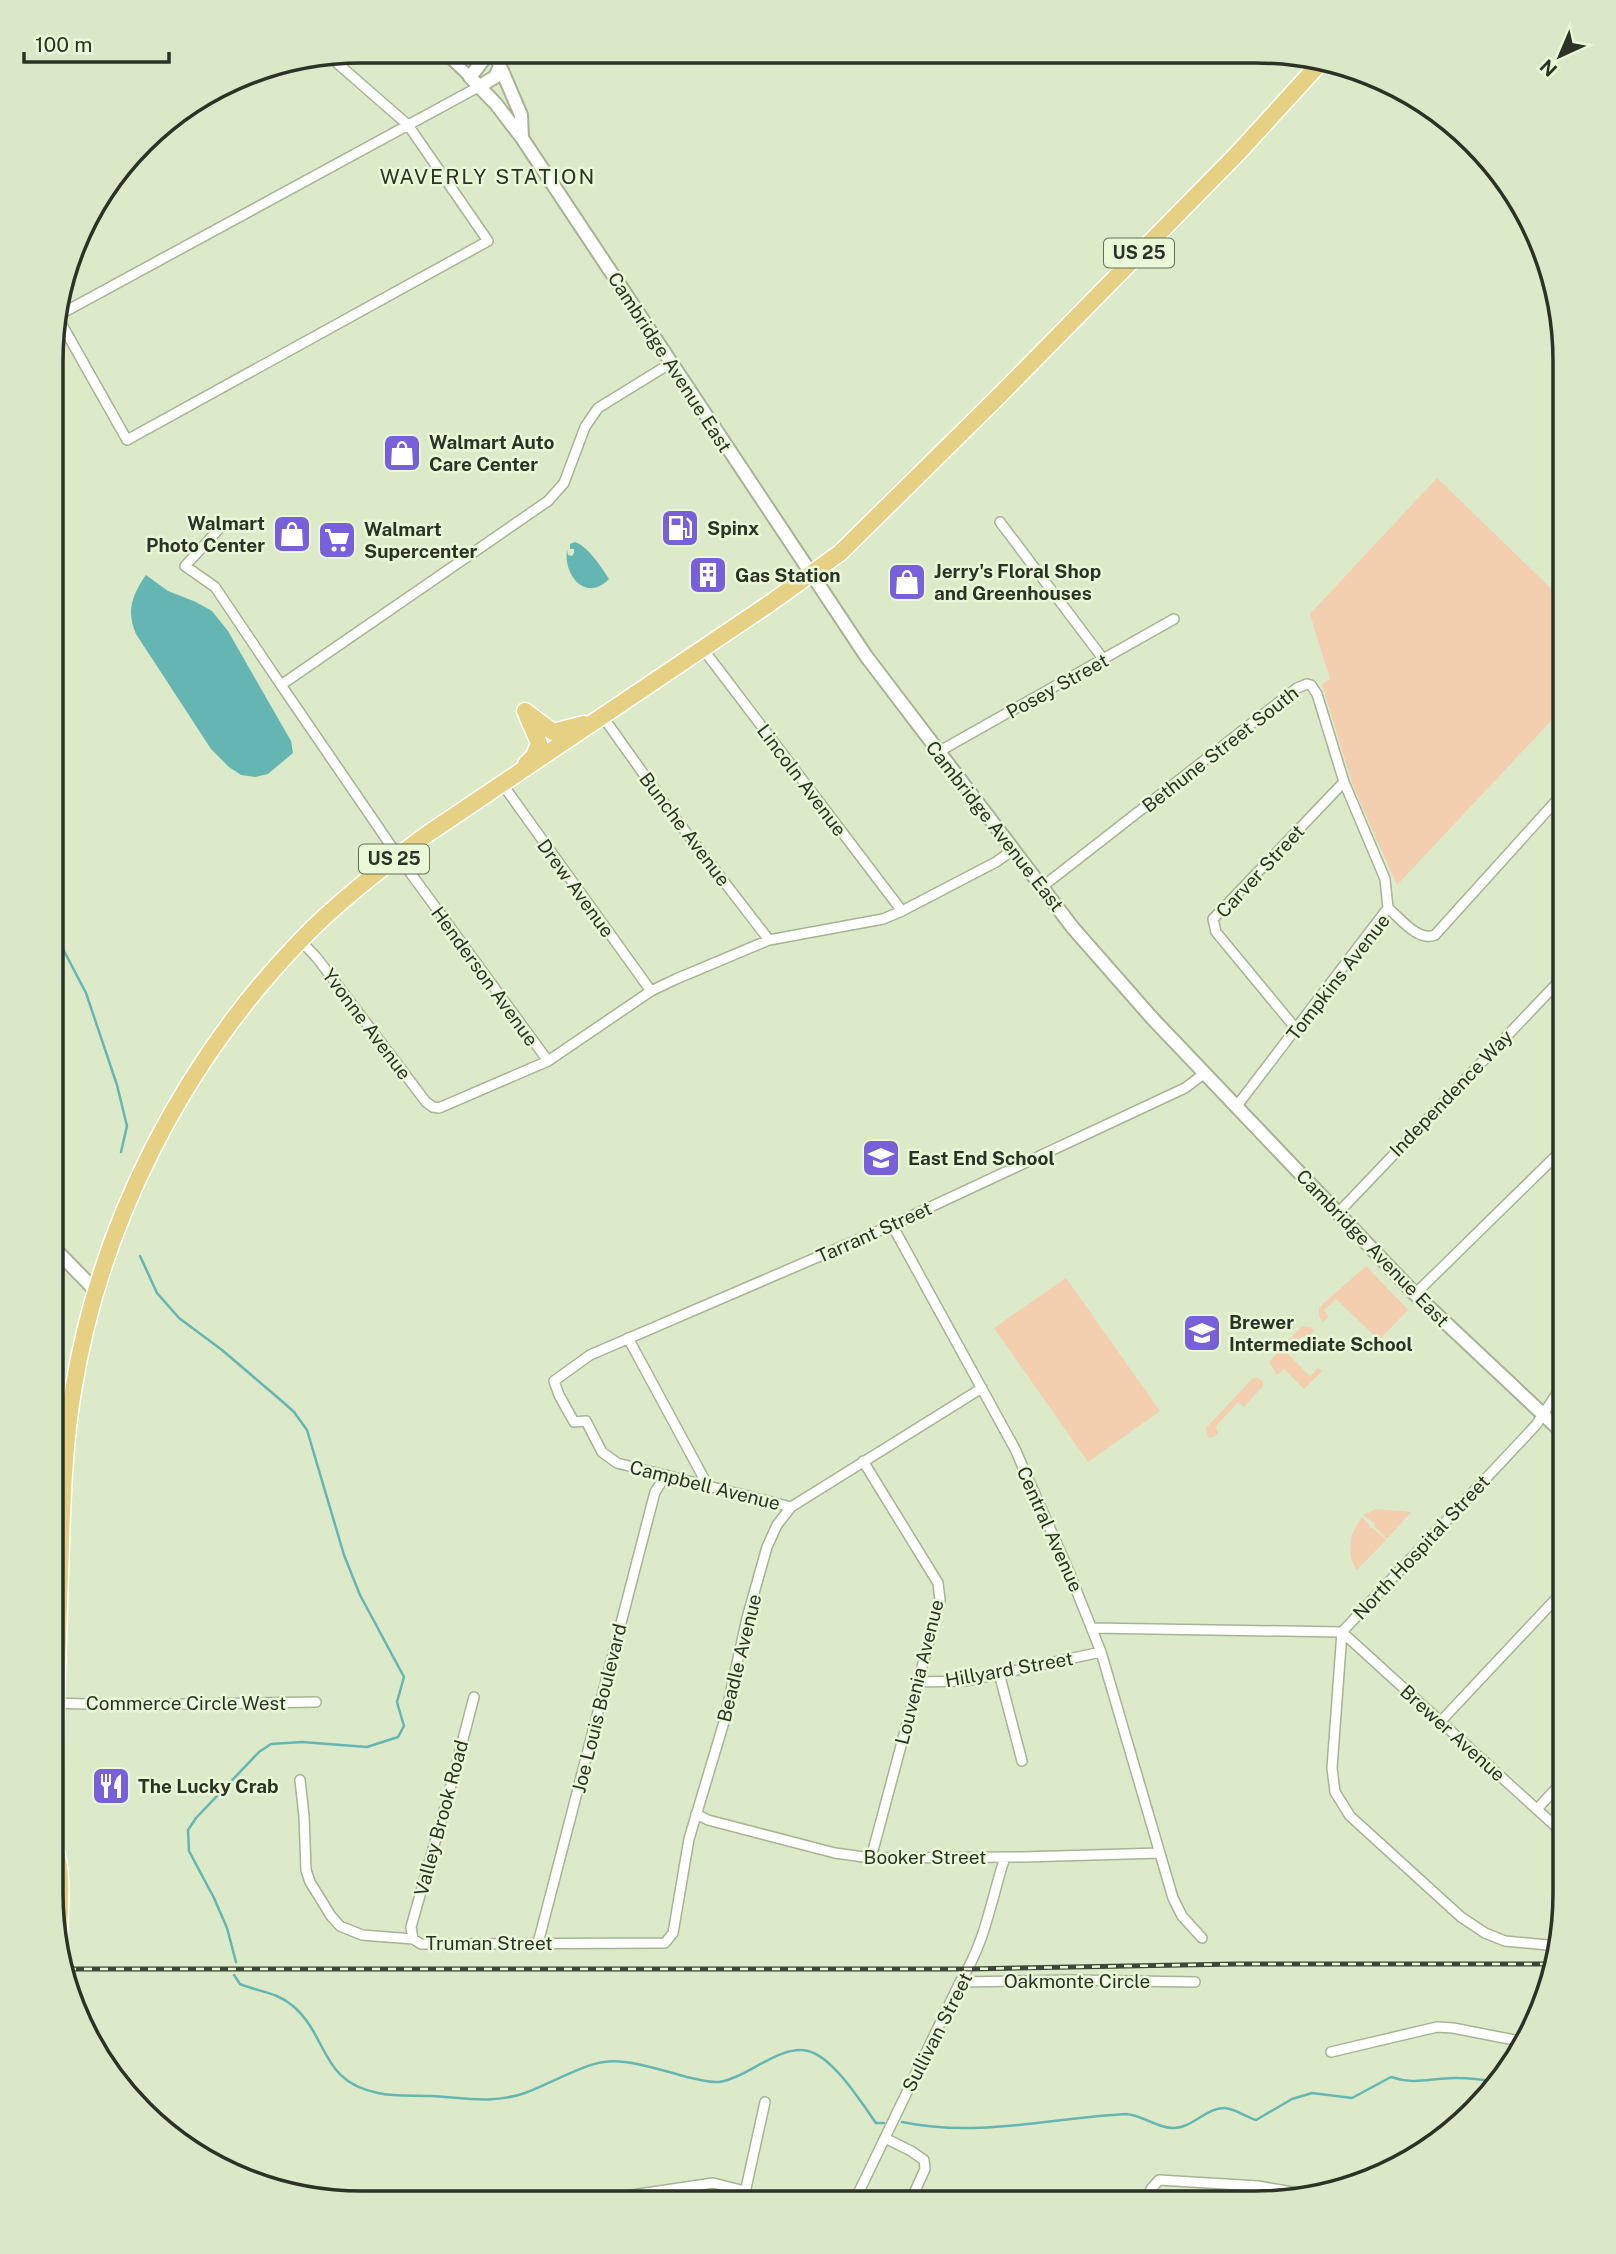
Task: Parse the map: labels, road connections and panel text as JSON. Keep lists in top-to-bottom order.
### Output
{
  "streets": {
    "highway": ["US 25"],
    "main road": ["Cambridge Avenue East"],
    "street": [
      "Posey Street",
      "Bethune Street South",
      "Lincoln Avenue",
      "Bunche Avenue",
      "Carver Street",
      "Drew Avenue",
      "Henderson Avenue",
      "Tompkins Avenue",
      "Yvonne Avenue",
      "Independence Way",
      "Tarrant Street",
      "Campbell Avenue",
      "Central Avenue",
      "North Hospital Street",
      "Beadle Avenue",
      "Hillyard Street",
      "Louvenia Avenue",
      "Commerce Circle West",
      "Joe Louis Boulevard",
      "Brewer Avenue",
      "Valley Brook Road",
      "Booker Street",
      "Truman Street",
      "Oakmonte Circle",
      "Sullivan Street"
    ]
  },
  "crossings": [
    ["US 25", "Cambridge Avenue East"],
    ["US 25", "Lincoln Avenue"],
    ["US 25", "Bunche Avenue"],
    ["US 25", "Drew Avenue"],
    ["US 25", "Henderson Avenue"],
    ["US 25", "Yvonne Avenue"],
    ["Cambridge Avenue East", "Posey Street"],
    ["Cambridge Avenue East", "Bethune Street South"],
    ["Cambridge Avenue East", "Tompkins Avenue"],
    ["Cambridge Avenue East", "Independence Way"],
    ["Cambridge Avenue East", "Tarrant Street"],
    ["Cambridge Avenue East", "North Hospital Street"],
    ["Bethune Street South", "Carver Street"],
    ["Bethune Street South", "Tompkins Avenue"],
    ["Carver Street", "Tompkins Avenue"],
    ["Henderson Avenue", "Yvonne Avenue"],
    ["Tarrant Street", "Campbell Avenue"],
    ["Tarrant Street", "Central Avenue"],
    ["Campbell Avenue", "Central Avenue"],
    ["Campbell Avenue", "Beadle Avenue"],
    ["Campbell Avenue", "Louvenia Avenue"],
    ["Campbell Avenue", "Joe Louis Boulevard"],
    ["Central Avenue", "Hillyard Street"],
    ["Central Avenue", "Booker Street"],
    ["North Hospital Street", "Brewer Avenue"],
    ["Beadle Avenue", "Booker Street"],
    ["Beadle Avenue", "Truman Street"],
    ["Hillyard Street", "Louvenia Avenue"],
    ["Louvenia Avenue", "Booker Street"],
    ["Joe Louis Boulevard", "Truman Street"],
    ["Valley Brook Road", "Truman Street"],
    ["Booker Street", "Truman Street"],
    ["Booker Street", "Sullivan Street"],
    ["Oakmonte Circle", "Sullivan Street"]
  ],
  "districts": ["WAVERLY STATION"],
  "places": {
    "shop": ["Walmart Auto Care Center", "Walmart Photo Center", "Jerry's Floral Shop and Greenhouses"],
    "fuel station": ["Spinx"],
    "supermarket": ["Walmart Supercenter"],
    "building": ["Gas Station"],
    "school or university": ["East End School", "Brewer Intermediate School"],
    "restaurant": ["The Lucky Crab"]
  },
  "scale_bar": "100 m",
  "north": "bottom left"
}
